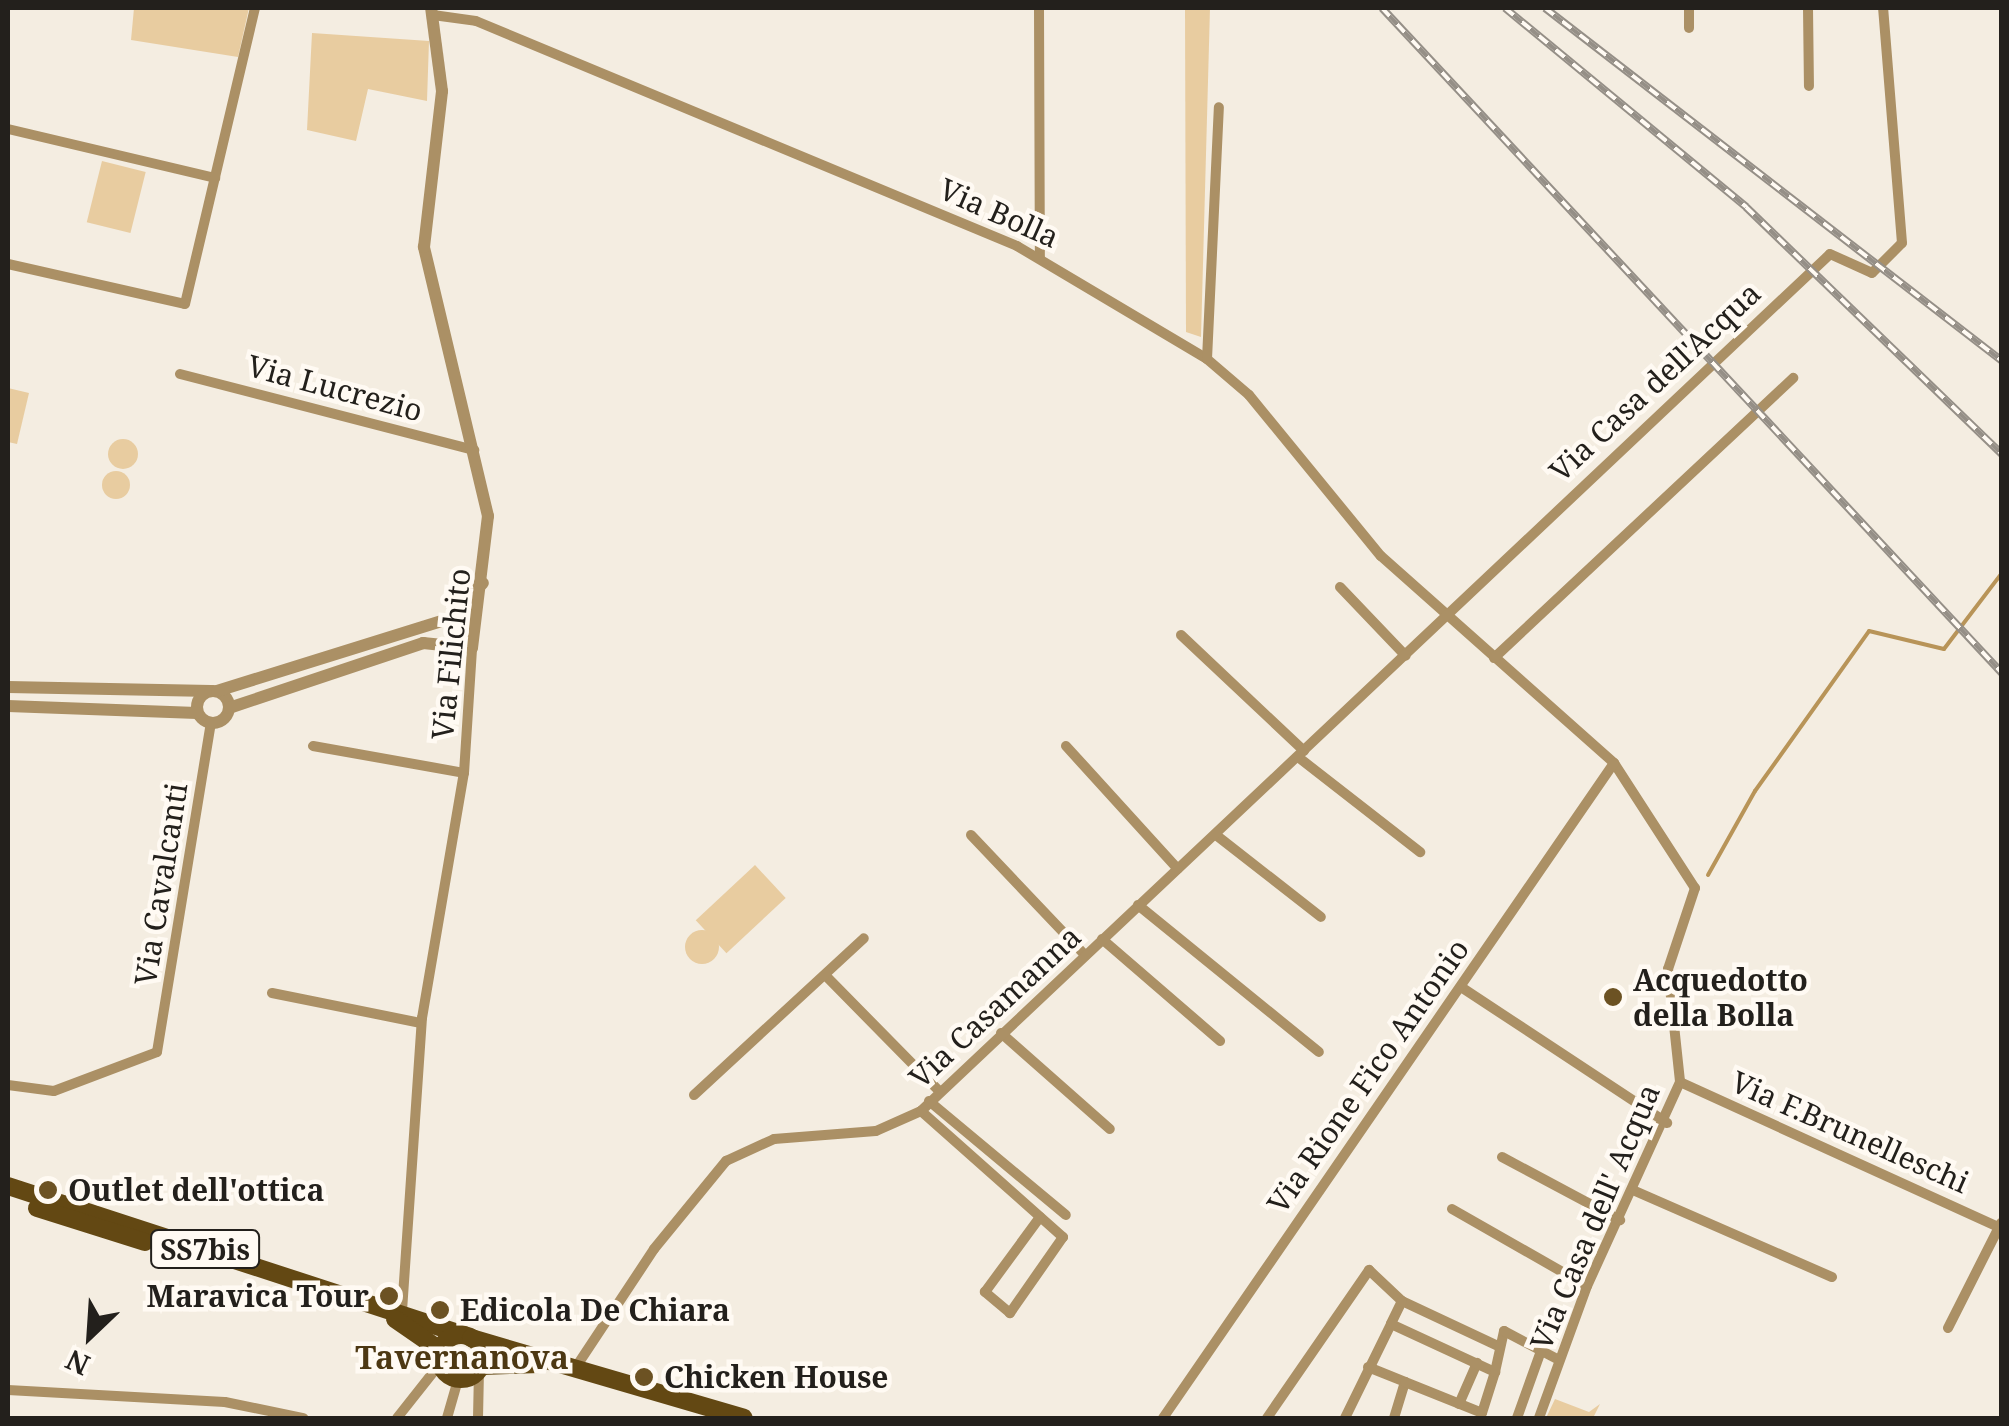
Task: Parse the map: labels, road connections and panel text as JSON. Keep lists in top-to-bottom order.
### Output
{
  "streets": {
    "main road": ["SS7bis"],
    "street": [
      "Via Bolla",
      "Via Casa dell'Acqua",
      "Via Lucrezio",
      "Via Filichito",
      "Via Cavalcanti",
      "Via Casamanna",
      "Via Rione Fico Antonio",
      "Via F.Brunelleschi",
      "Via Casa dell' Acqua"
    ]
  },
  "crossings": [
    ["Via Bolla", "Via Casa dell'Acqua"],
    ["Via Bolla", "Via Filichito"],
    ["Via Bolla", "Via Casamanna"],
    ["Via Casa dell'Acqua", "Via Casamanna"],
    ["Via Lucrezio", "Via Filichito"],
    ["Via Filichito", "SS7bis"],
    ["Via Casamanna", "SS7bis"],
    ["Via Rione Fico Antonio", "Via Casa dell' Acqua"],
    ["Via F.Brunelleschi", "Via Casa dell' Acqua"]
  ],
  "districts": ["Tavernanova"],
  "places": [
    "Acquedotto della Bolla",
    "Outlet dell'ottica",
    "Maravica Tour",
    "Edicola De Chiara",
    "Chicken House"
  ],
  "north": "bottom left"
}
